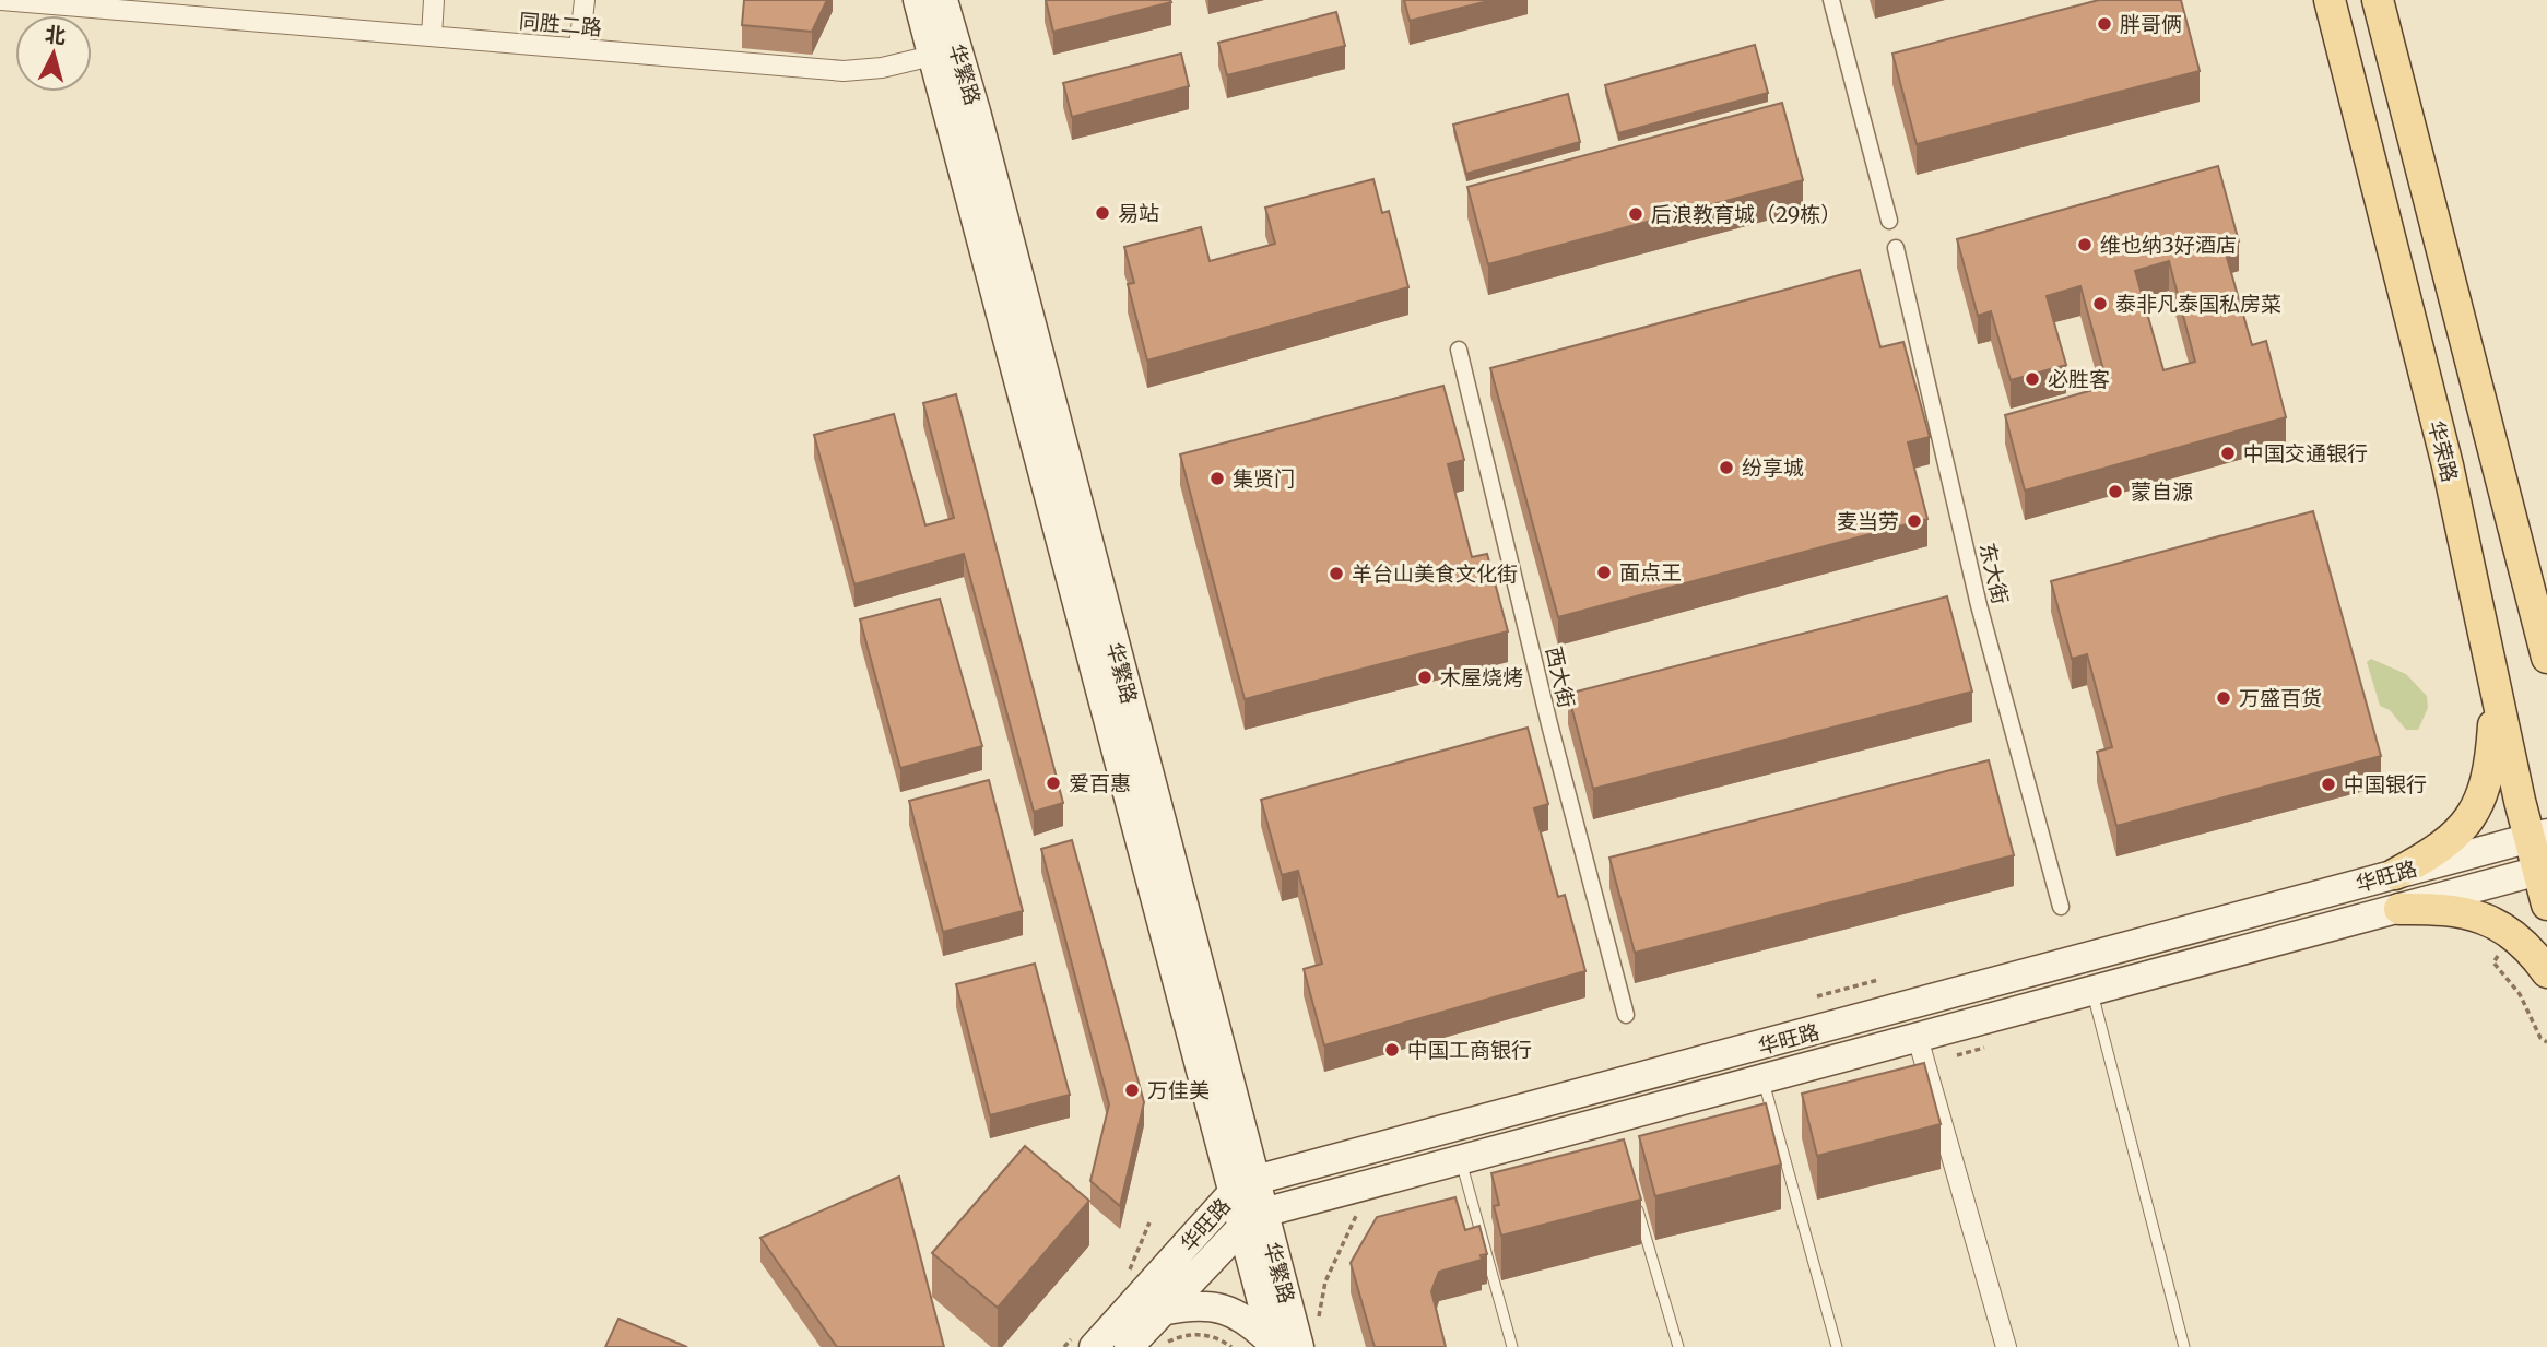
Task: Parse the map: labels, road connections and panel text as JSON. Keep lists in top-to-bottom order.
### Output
{
  "streets": {
    "main road": ["华繁路", "华荣路", "华旺路"],
    "street": ["同胜二路", "东大街", "西大街"]
  },
  "crossings": [
    ["同胜二路", "华繁路"],
    ["华繁路", "华旺路"],
    ["华荣路", "华旺路"]
  ],
  "places": [
    "胖哥俩",
    "易站",
    "后浪教育城（29栋）",
    "维也纳3好酒店",
    "泰非凡泰国私房菜",
    "必胜客",
    "中国交通银行",
    "纷享城",
    "集贤门",
    "蒙自源",
    "麦当劳",
    "面点王",
    "羊台山美食文化街",
    "木屋烧烤",
    "万盛百货",
    "爱百惠",
    "中国银行",
    "中国工商银行",
    "万佳美"
  ],
  "north": "top"
}
